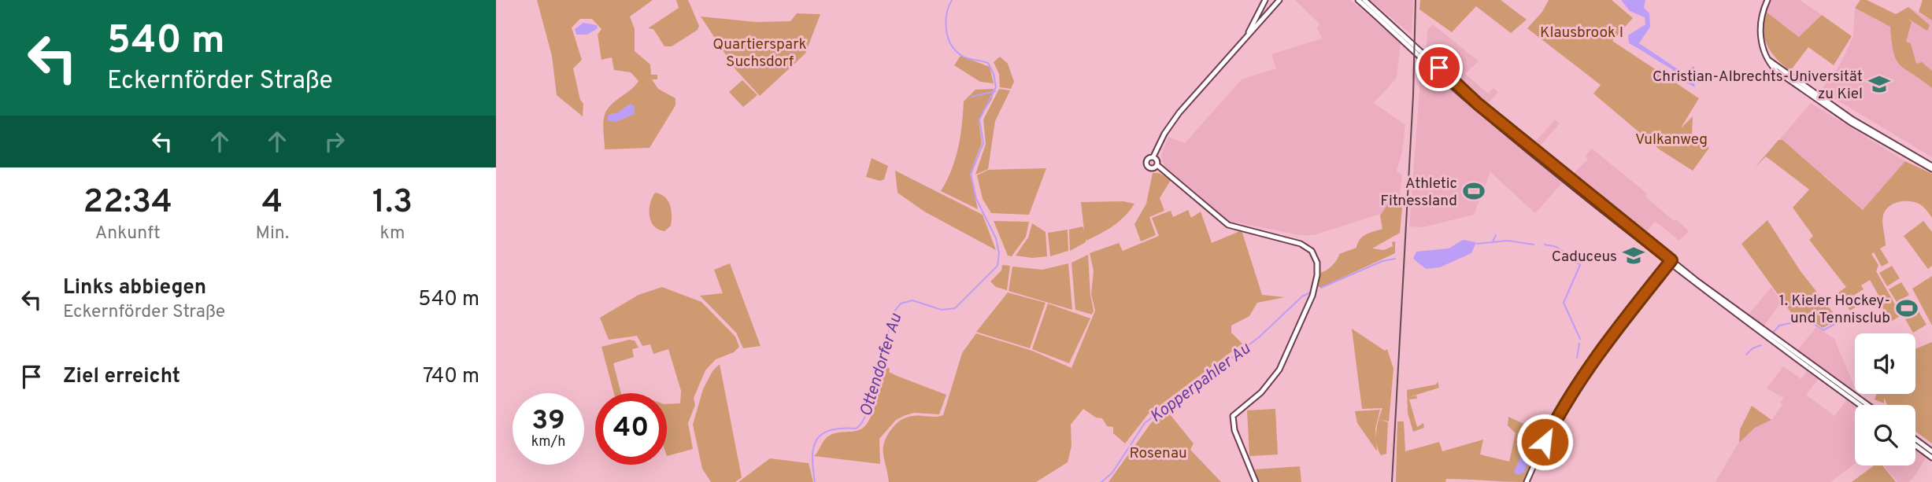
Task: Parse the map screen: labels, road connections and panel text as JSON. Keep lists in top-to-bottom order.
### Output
{
  "water": ["Ottendorfer Au", "Kopperpahler Au"],
  "parks": [
    "Klausbrook I",
    "Quartierspark Suchsdorf",
    "Vulkanweg",
    "Rosenau"
  ],
  "places": {
    "school or university": ["Christian-Albrechts-Universität zu Kiel", "Caduceus"],
    "sports": ["Athletic Fitnessland", "1. Kieler Hockey- und Tennisclub"]
  },
  "page": {
    "turn": ["540 m", "Eckernförder Straße"],
    "eta": [
      "22:34",
      "Ankunft",
      "4",
      "Min.",
      "1.3",
      "km"
    ],
    "list": [
      {
        "name": "Links abbiegen",
        "note": "Eckernförder Straße",
        "value": "540 m"
      },
      {
        "name": "Ziel erreicht",
        "value": "740 m"
      }
    ],
    "speed": "39 km/h",
    "limit": "40"
  }
}
